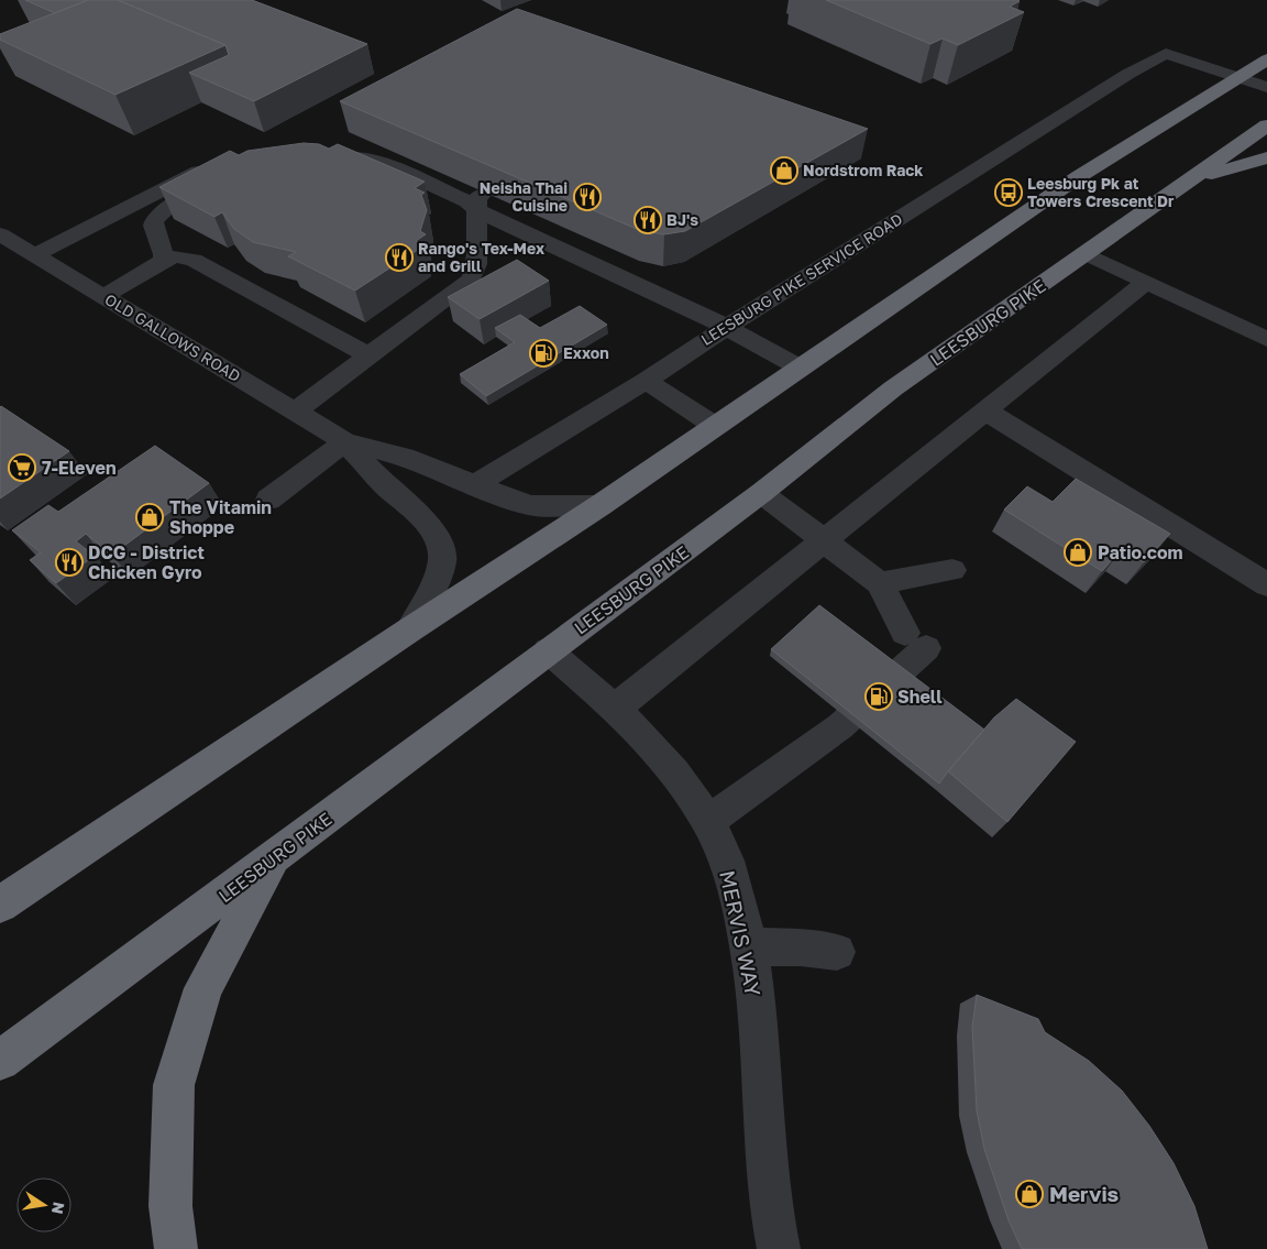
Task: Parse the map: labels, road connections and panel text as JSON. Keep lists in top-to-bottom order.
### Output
{
  "streets": {
    "highway": ["LEESBURG PIKE"],
    "street": ["LEESBURG PIKE SERVICE ROAD", "OLD GALLOWS ROAD", "MERVIS WAY"]
  },
  "crossings": [
    ["LEESBURG PIKE SERVICE ROAD", "OLD GALLOWS ROAD"],
    ["LEESBURG PIKE", "MERVIS WAY"]
  ],
  "places": {
    "shop": [
      "Nordstrom Rack",
      "The Vitamin Shoppe",
      "Patio.com",
      "Mervis"
    ],
    "bus stop": ["Leesburg Pk at Towers Crescent Dr"],
    "restaurant": [
      "Neisha Thai Cuisine",
      "BJ's",
      "Rango's Tex-Mex and Grill",
      "DCG - District Chicken Gyro"
    ],
    "fuel station": ["Exxon", "Shell"],
    "supermarket": ["7-Eleven"]
  },
  "north": "right"
}
